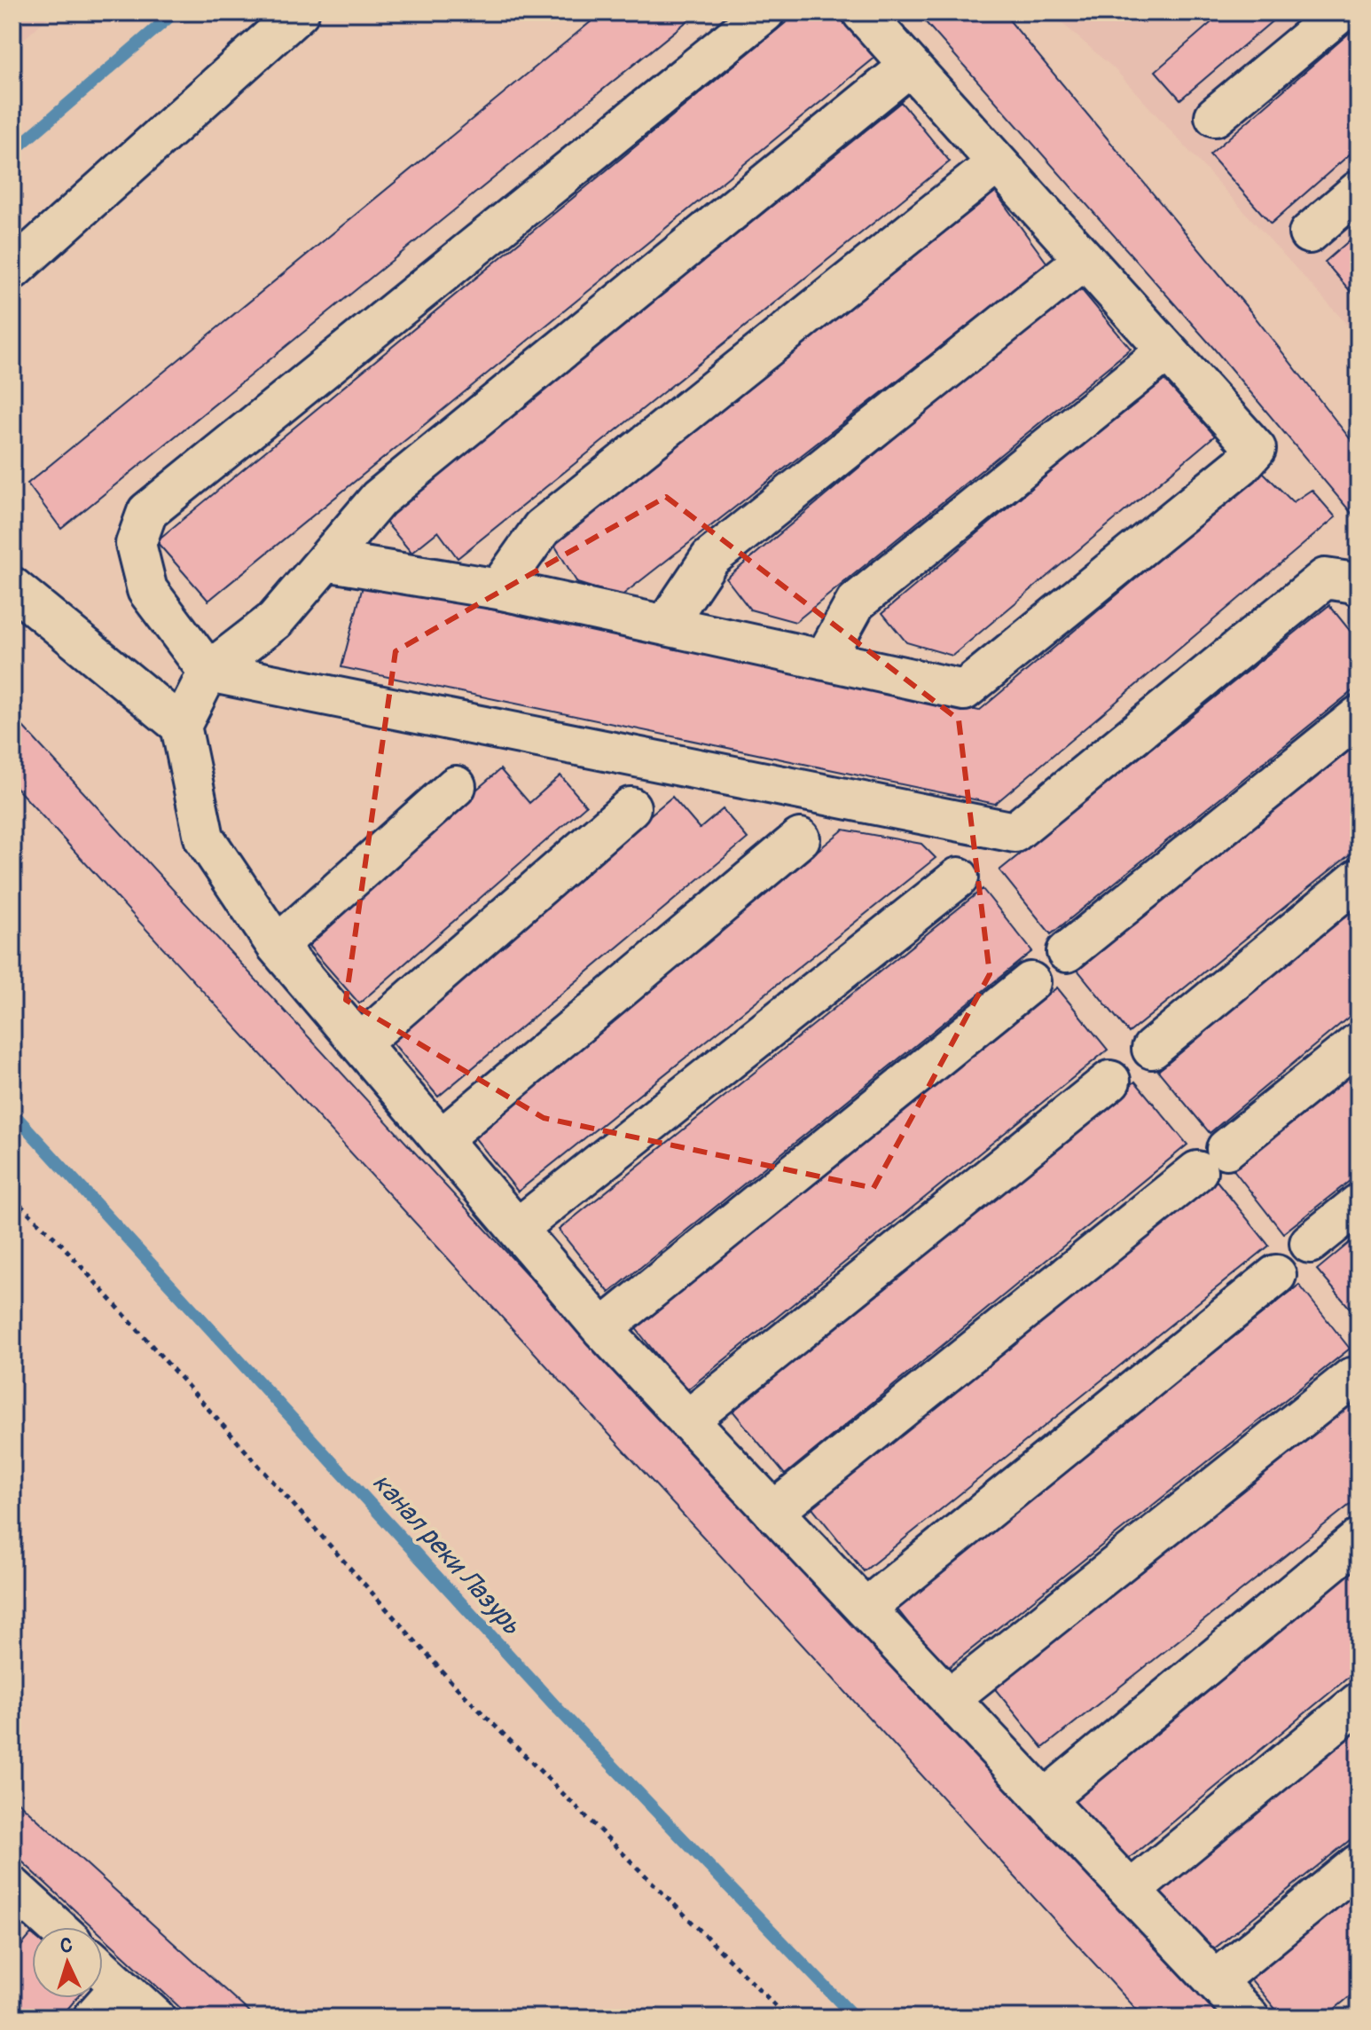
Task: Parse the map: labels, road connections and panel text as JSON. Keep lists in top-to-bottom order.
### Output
{
  "water": ["канал реки Лазурь"],
  "north": "top"
}
